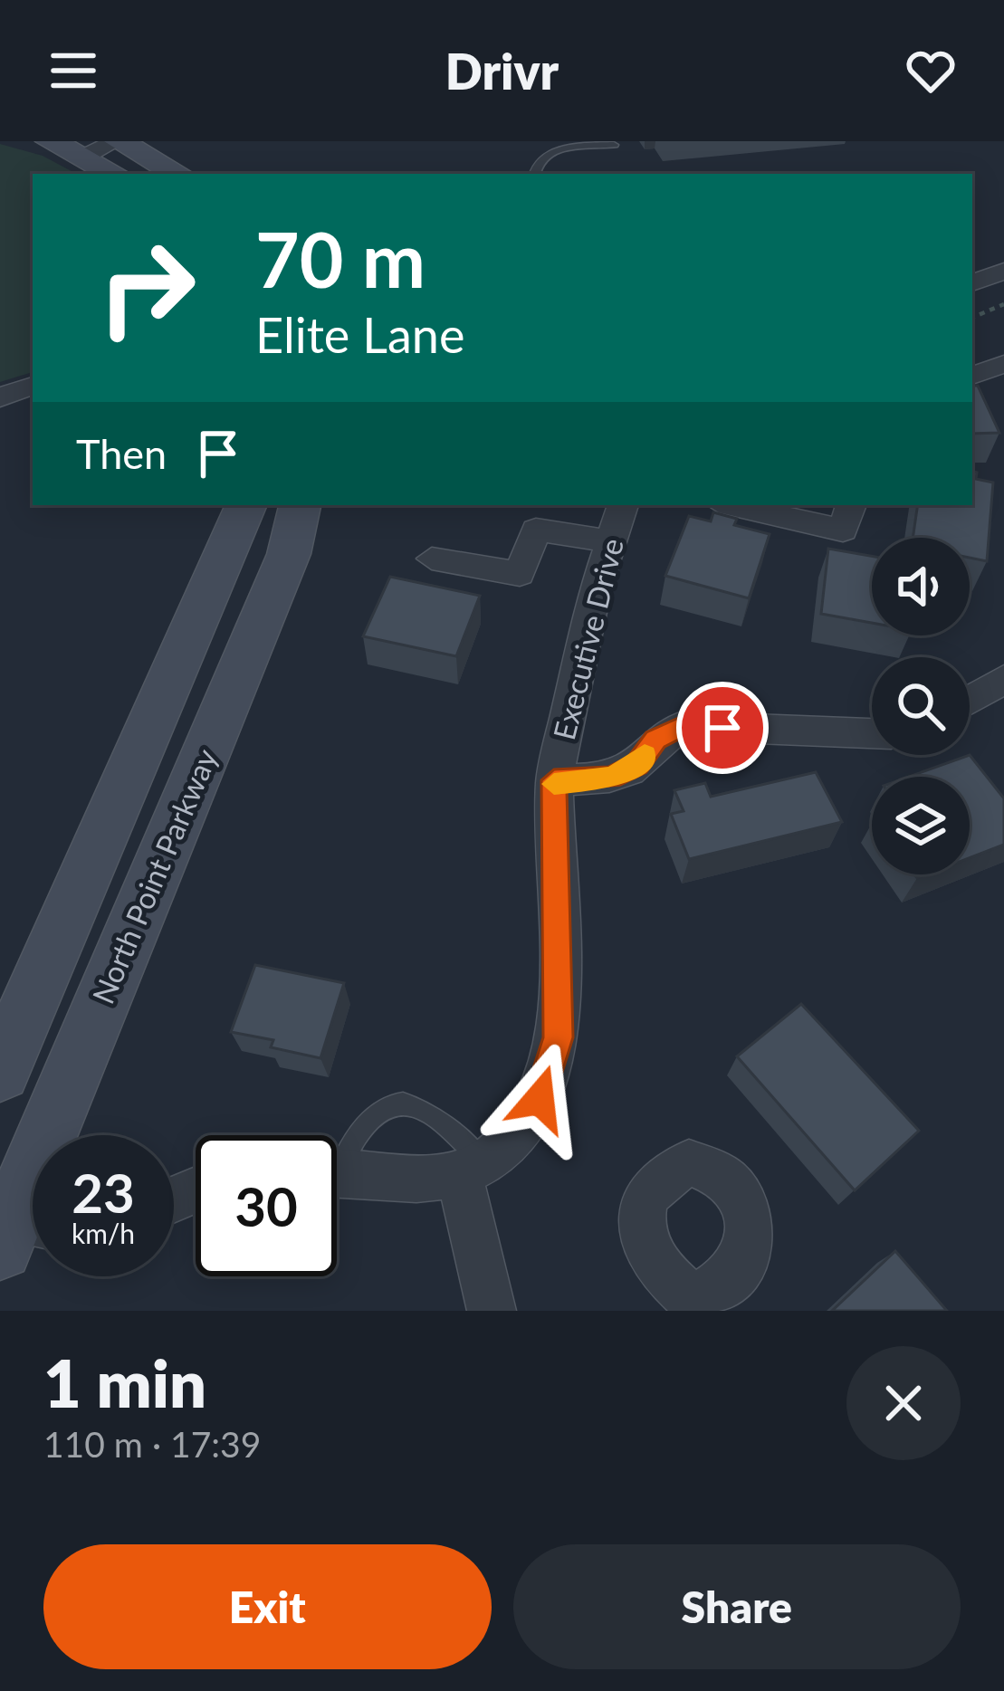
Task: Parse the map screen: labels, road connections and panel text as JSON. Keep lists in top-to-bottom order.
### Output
{
  "streets": {
    "street": ["Executive Drive", "North Point Parkway"]
  },
  "page": {
    "header": "Drivr",
    "turn": ["70 m", "Elite Lane"],
    "then": "Then",
    "speed": "23 km/h",
    "limit": "30",
    "heading": ["1 min", "110 m · 17:39"],
    "buttons": ["Exit", "Share"]
  }
}
